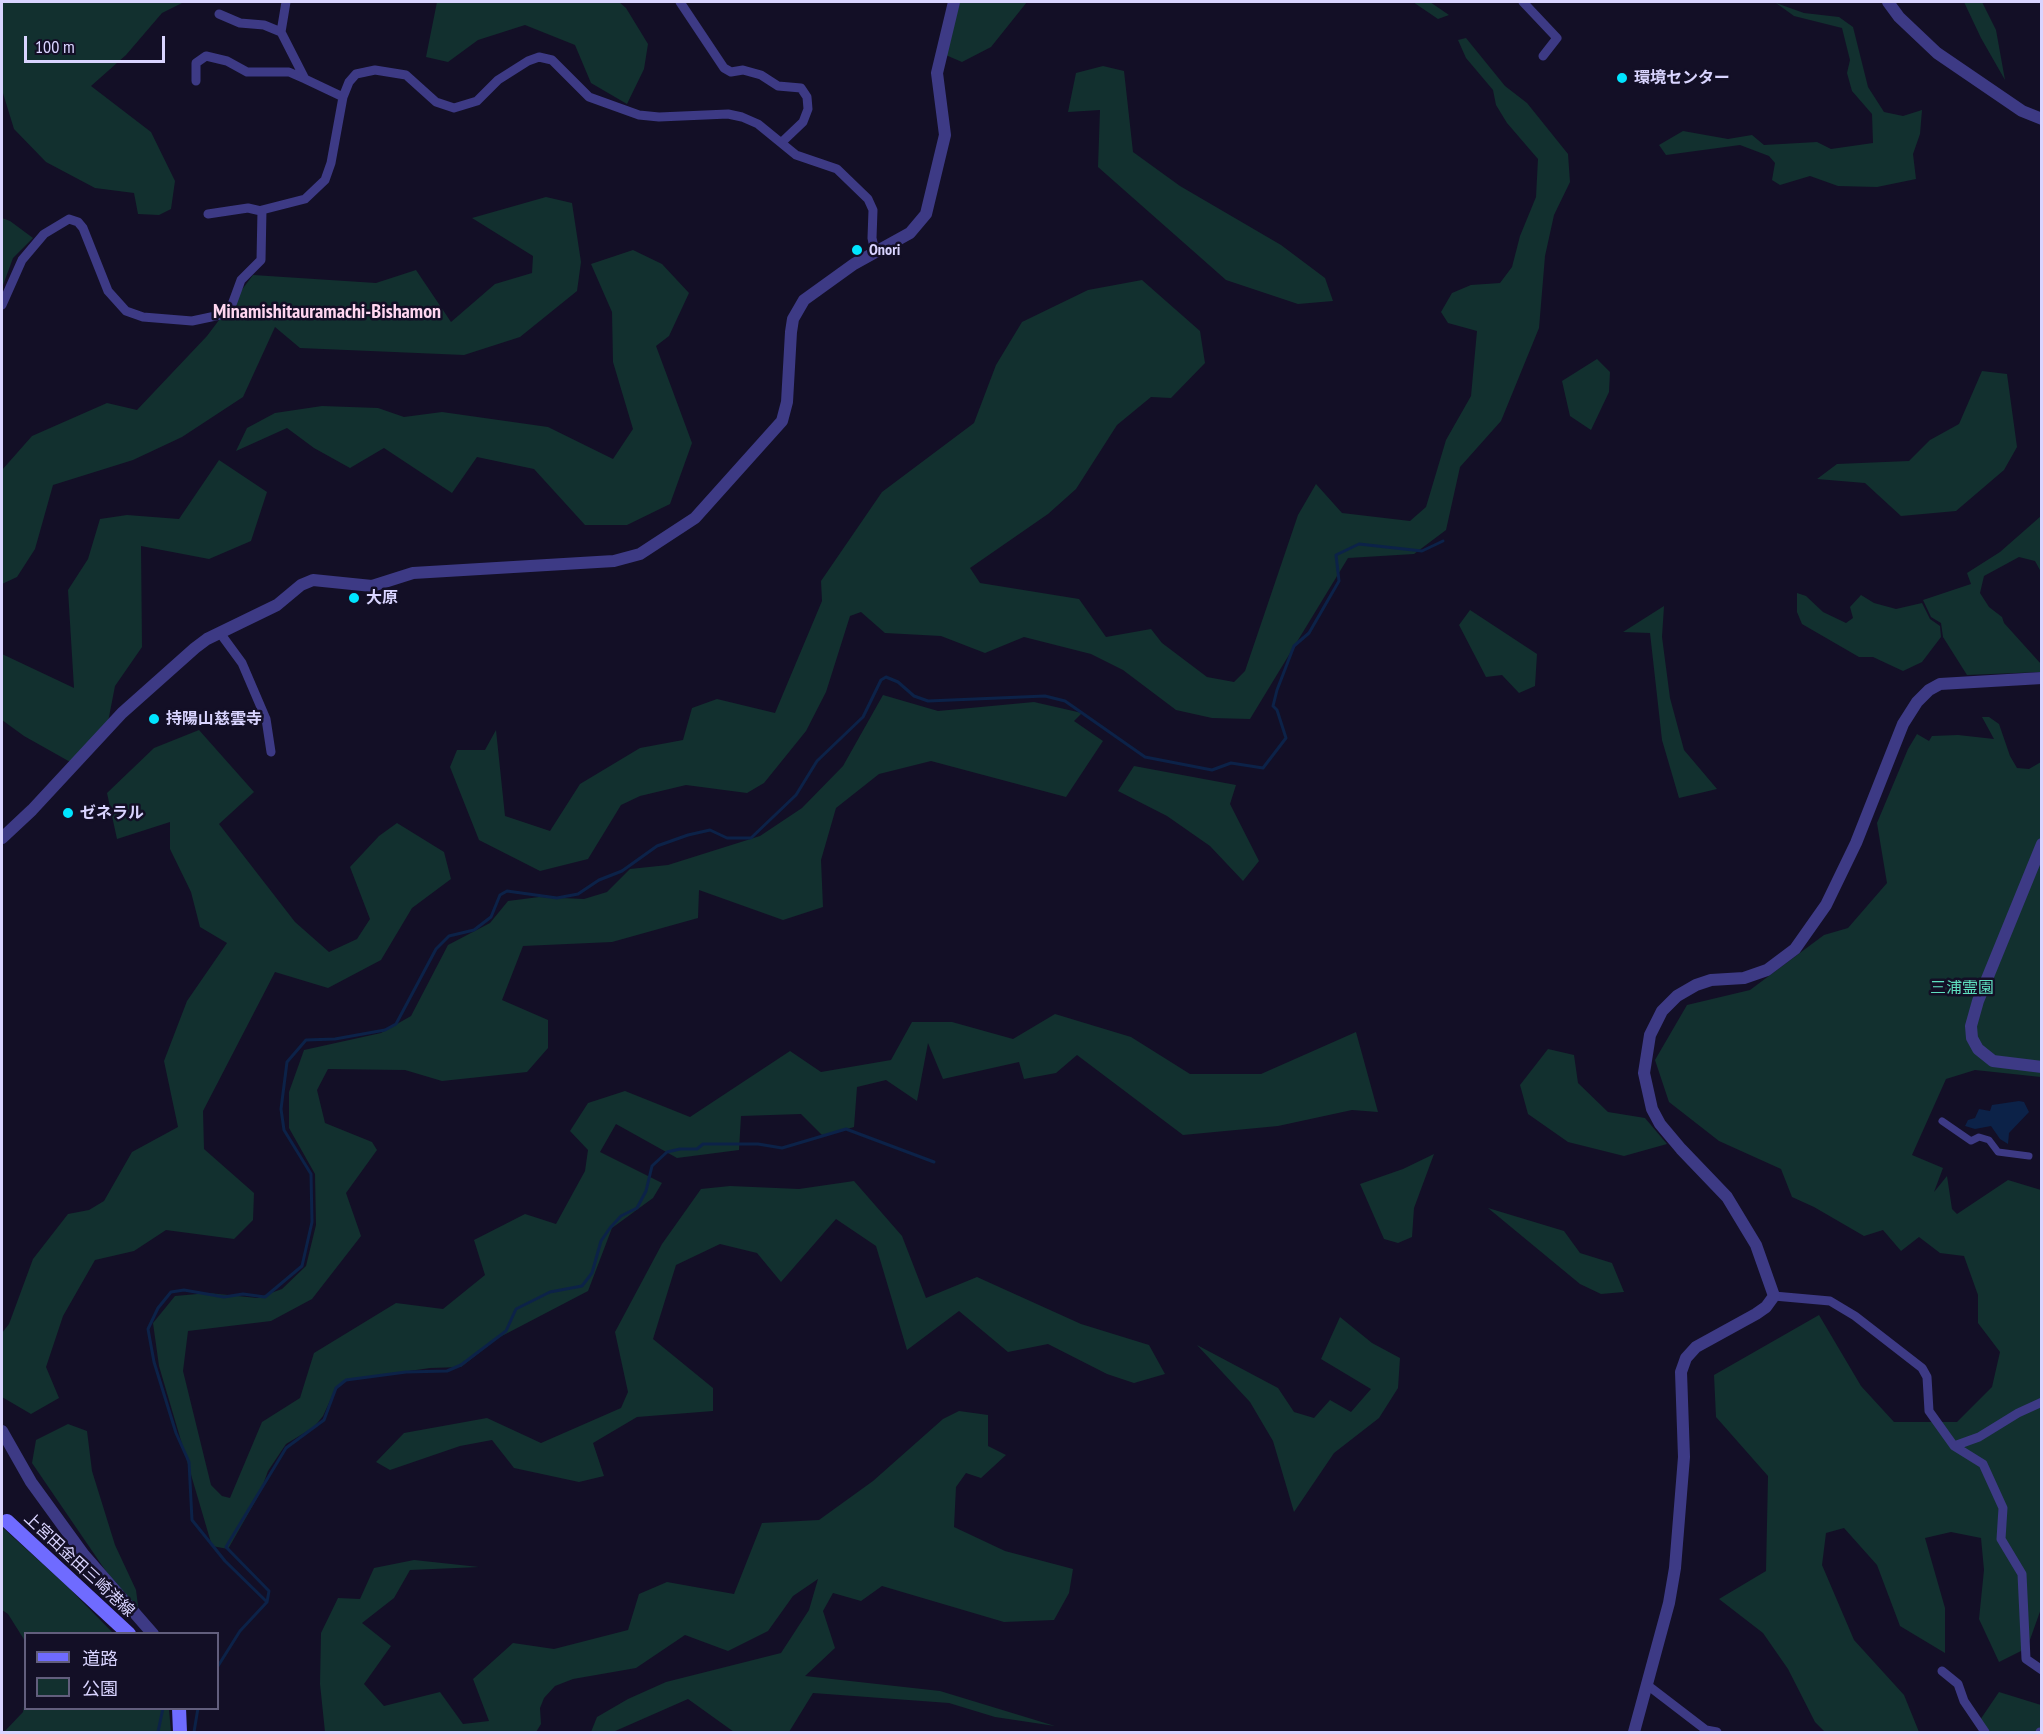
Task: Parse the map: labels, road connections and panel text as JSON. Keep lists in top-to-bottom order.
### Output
{
  "streets": {
    "main road": ["上宮田金田三崎港線"]
  },
  "districts": ["Minamishitauramachi-Bishamon"],
  "parks": ["三浦霊園"],
  "places": [
    "環境センター",
    "Onori",
    "大原",
    "持陽山慈雲寺",
    "ゼネラル"
  ],
  "legend": ["道路", "公園"],
  "scale_bar": "100 m"
}
